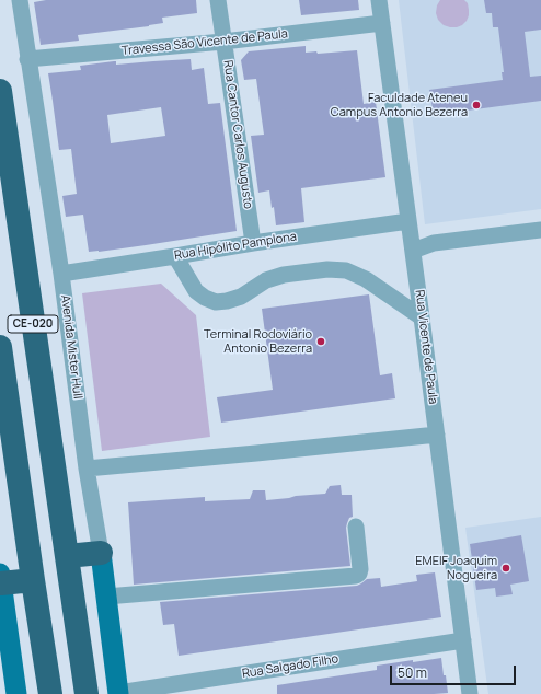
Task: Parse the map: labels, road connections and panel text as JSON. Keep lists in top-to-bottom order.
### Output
{
  "streets": {
    "highway": ["CE-020"],
    "main road": ["Avenida Mister Hull"],
    "street": [
      "Travessa São Vicente de Paula",
      "Rua Cantor Carlos Augusto",
      "Rua Hipólito Pamplona",
      "Rua Vicente de Paula",
      "Rua Salgado Filho"
    ]
  },
  "crossings": [
    ["Travessa São Vicente de Paula", "Rua Cantor Carlos Augusto"],
    ["Travessa São Vicente de Paula", "Avenida Mister Hull"],
    ["Travessa São Vicente de Paula", "Rua Vicente de Paula"],
    ["Rua Cantor Carlos Augusto", "Rua Hipólito Pamplona"],
    ["Rua Hipólito Pamplona", "Avenida Mister Hull"],
    ["Rua Hipólito Pamplona", "Rua Vicente de Paula"],
    ["Avenida Mister Hull", "Rua Salgado Filho"],
    ["Rua Vicente de Paula", "Rua Salgado Filho"]
  ],
  "places": ["Faculdade Ateneu Campus Antonio Bezerra", "Terminal Rodoviário Antonio Bezerra", "EMEIF Joaquim Nogueira"],
  "scale_bar": "50 m"
}
